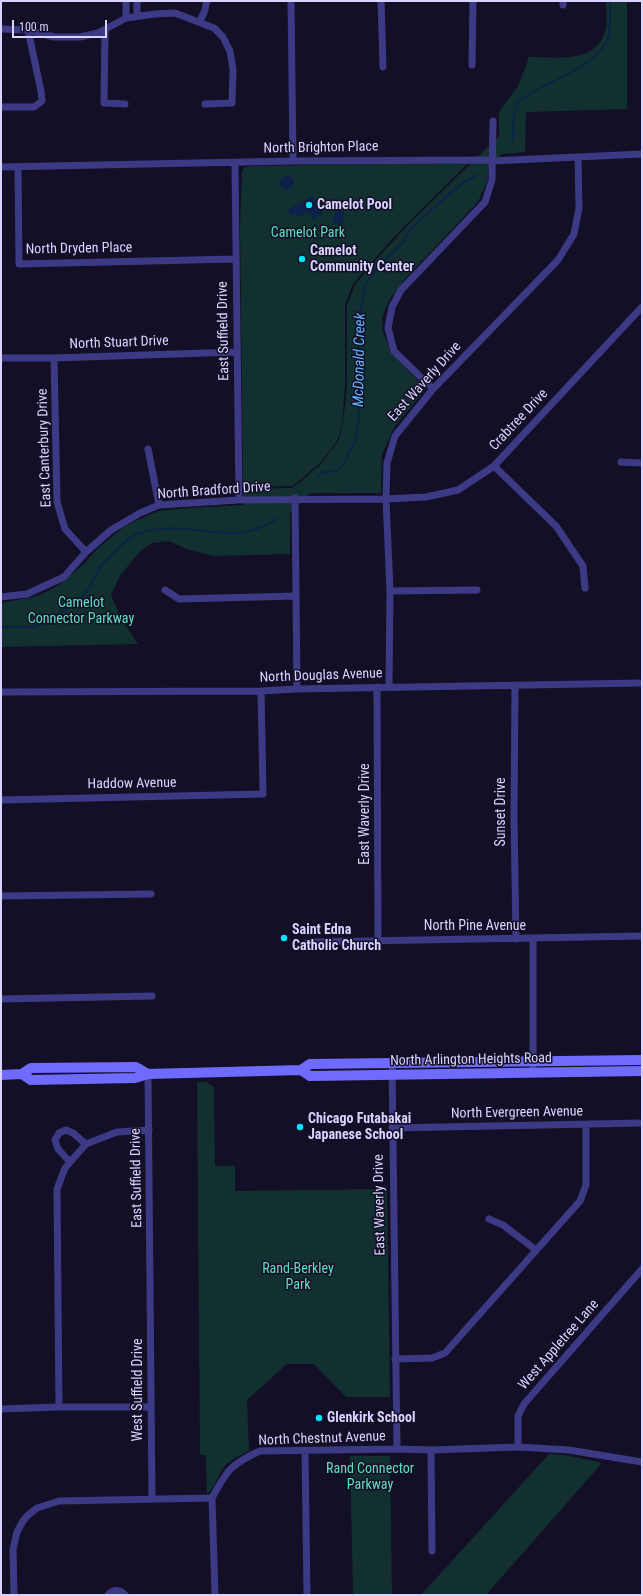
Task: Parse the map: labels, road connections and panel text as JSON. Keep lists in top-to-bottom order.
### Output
{
  "streets": {
    "main road": ["North Arlington Heights Road"],
    "street": [
      "North Brighton Place",
      "North Dryden Place",
      "East Suffield Drive",
      "North Stuart Drive",
      "East Waverly Drive",
      "Crabtree Drive",
      "East Canterbury Drive",
      "North Bradford Drive",
      "North Douglas Avenue",
      "Haddow Avenue",
      "Sunset Drive",
      "North Pine Avenue",
      "North Evergreen Avenue",
      "West Appletree Lane",
      "West Suffield Drive",
      "North Chestnut Avenue"
    ]
  },
  "crossings": [
    ["North Brighton Place", "North Dryden Place"],
    ["North Brighton Place", "East Suffield Drive"],
    ["North Brighton Place", "East Waverly Drive"],
    ["North Dryden Place", "East Suffield Drive"],
    ["East Suffield Drive", "North Stuart Drive"],
    ["East Suffield Drive", "North Bradford Drive"],
    ["East Suffield Drive", "North Arlington Heights Road"],
    ["East Suffield Drive", "West Suffield Drive"],
    ["North Stuart Drive", "East Canterbury Drive"],
    ["East Waverly Drive", "Crabtree Drive"],
    ["East Waverly Drive", "North Bradford Drive"],
    ["East Waverly Drive", "North Douglas Avenue"],
    ["East Waverly Drive", "North Pine Avenue"],
    ["East Waverly Drive", "North Arlington Heights Road"],
    ["East Waverly Drive", "North Evergreen Avenue"],
    ["East Waverly Drive", "North Chestnut Avenue"],
    ["Crabtree Drive", "North Bradford Drive"],
    ["East Canterbury Drive", "North Bradford Drive"],
    ["North Douglas Avenue", "Haddow Avenue"],
    ["North Douglas Avenue", "Sunset Drive"],
    ["Sunset Drive", "North Pine Avenue"],
    ["West Appletree Lane", "North Chestnut Avenue"]
  ],
  "water": ["McDonald Creek"],
  "parks": [
    "Camelot Park",
    "Camelot Connector Parkway",
    "Rand-Berkley Park",
    "Rand Connector Parkway"
  ],
  "places": [
    "Camelot Pool",
    "Camelot Community Center",
    "Saint Edna Catholic Church",
    "Chicago Futabakai Japanese School",
    "Glenkirk School"
  ],
  "scale_bar": "100 m"
}
